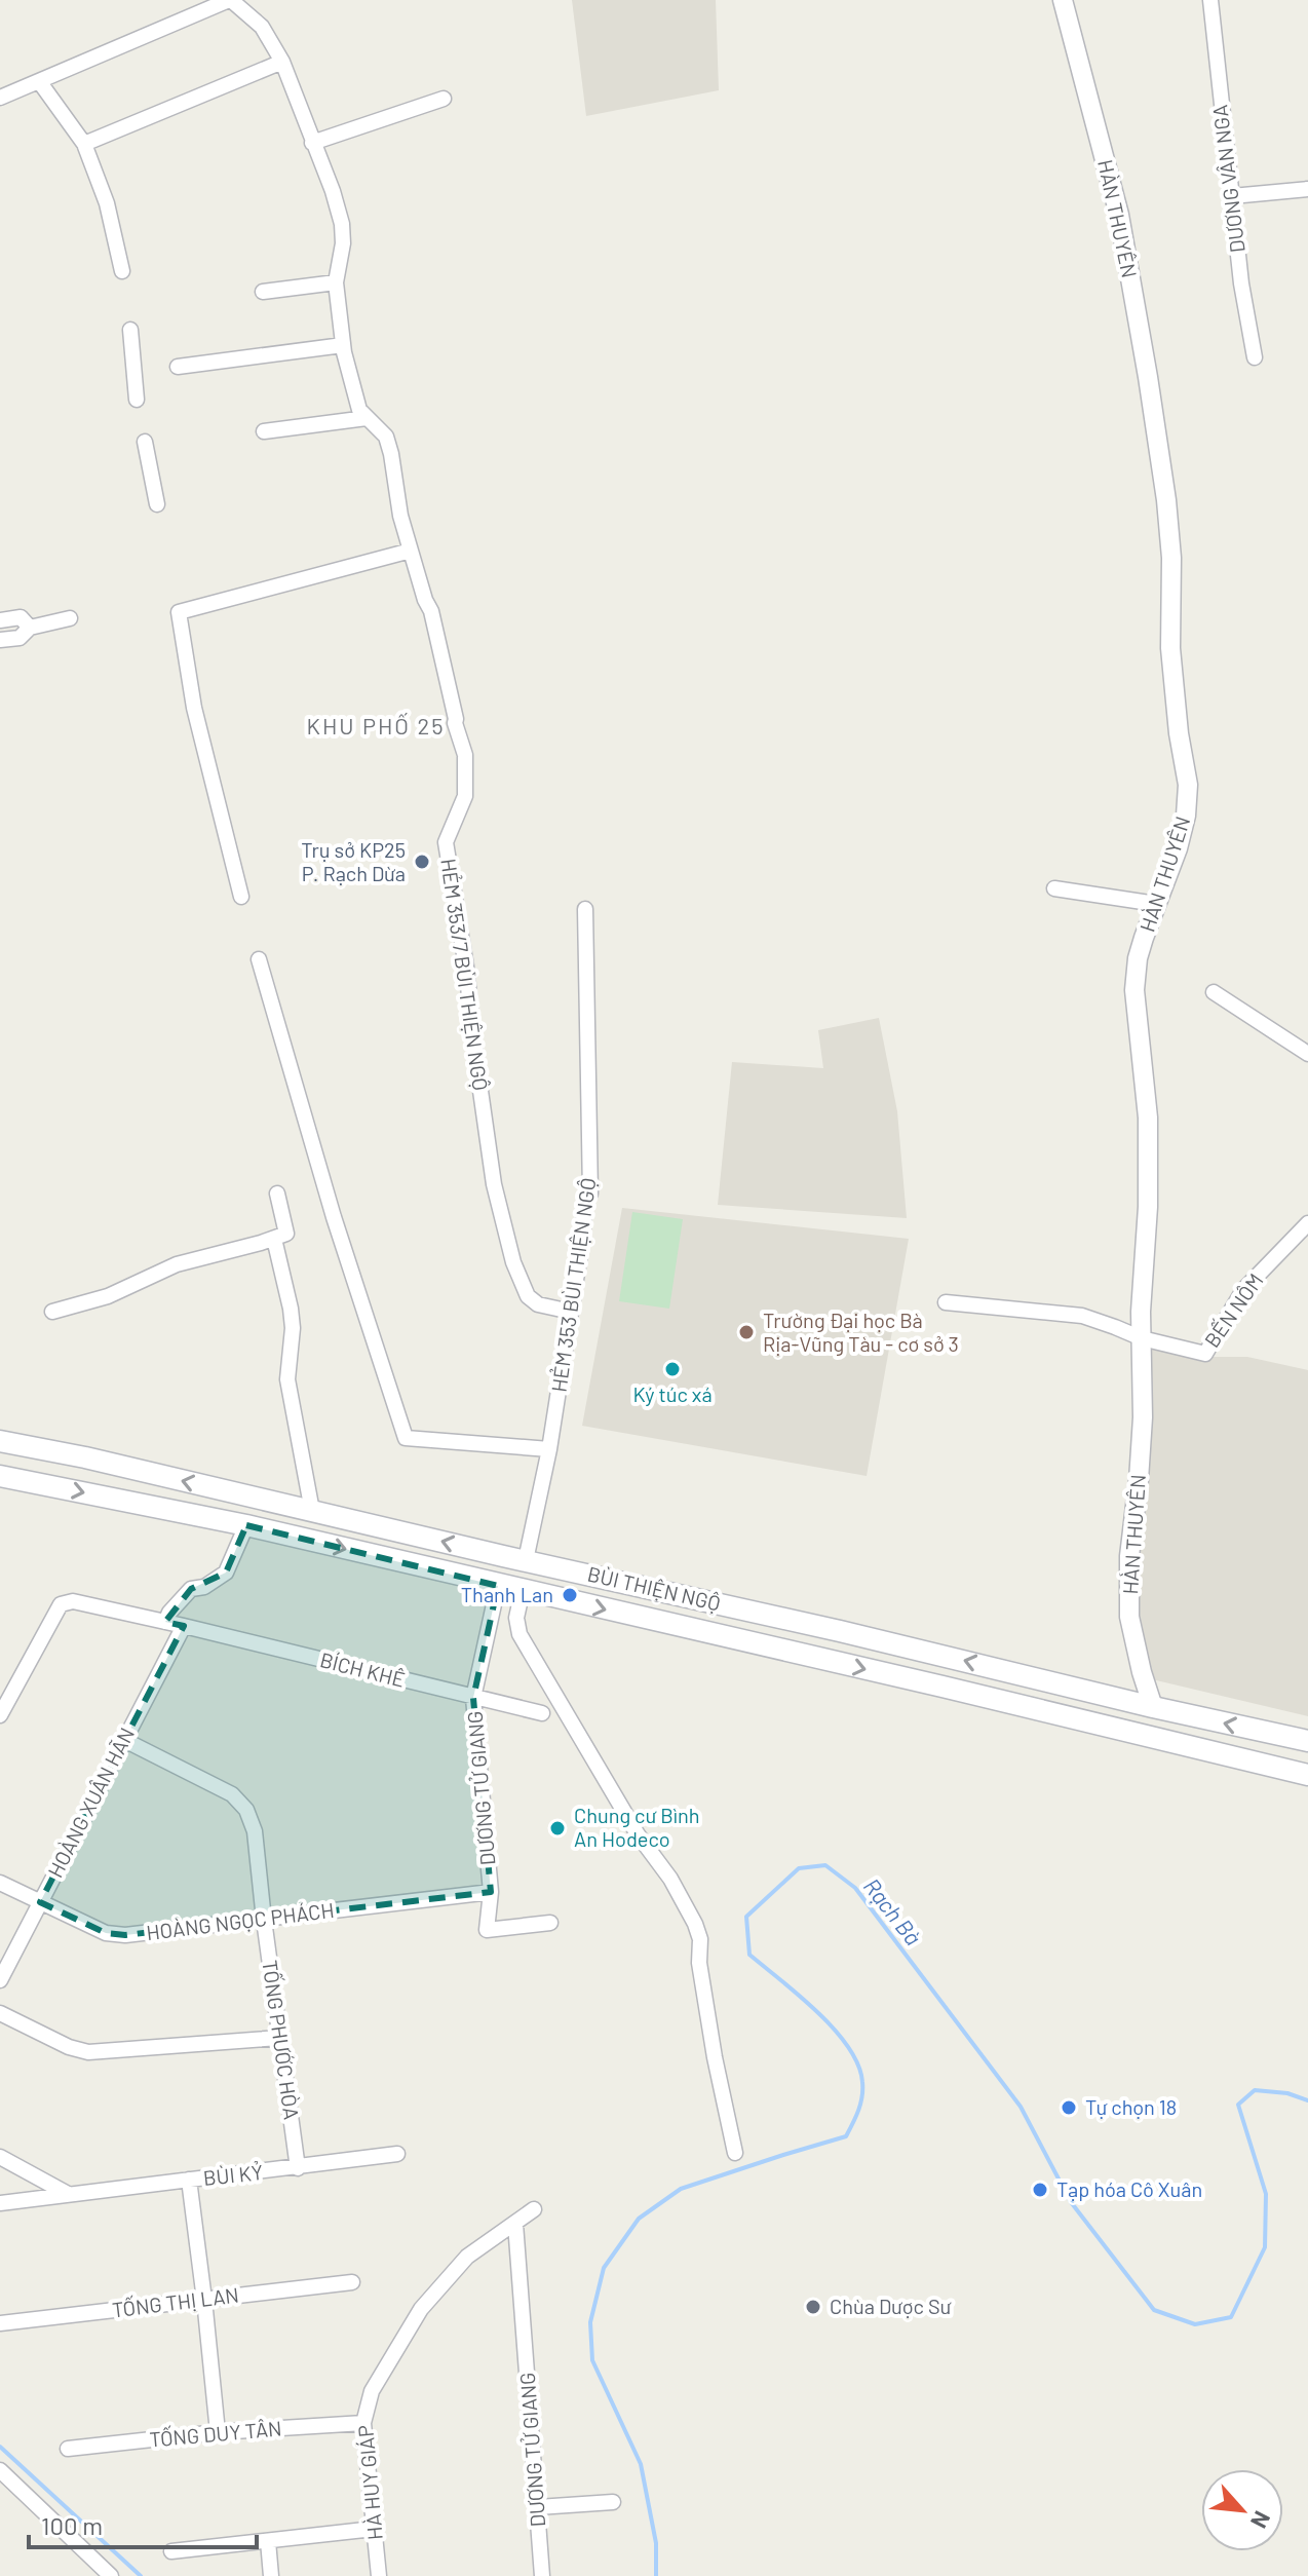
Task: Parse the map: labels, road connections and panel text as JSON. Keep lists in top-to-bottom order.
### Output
{
  "streets": {
    "main road": ["BÙI THIỆN NGỘ"],
    "street": [
      "DƯƠNG VÂN NGA",
      "HÀN THUYÊN",
      "HẺM 353/7 BÙI THIỆN NGỘ",
      "HẺM 353 BÙI THIỆN NGỘ",
      "BẾN NÔM",
      "BÍCH KHÊ",
      "DƯƠNG TỬ GIANG",
      "HOÀNG XUÂN HÃN",
      "HOÀNG NGỌC PHÁCH",
      "TỐNG PHƯỚC HÒA",
      "BÙI KỶ",
      "TỐNG THỊ LAN",
      "TỐNG DUY TÂN",
      "HÀ HUY GIÁP"
    ]
  },
  "crossings": [
    ["HÀN THUYÊN", "BẾN NÔM"],
    ["HÀN THUYÊN", "BÙI THIỆN NGỘ"],
    ["HẺM 353/7 BÙI THIỆN NGỘ", "HẺM 353 BÙI THIỆN NGỘ"],
    ["HẺM 353 BÙI THIỆN NGỘ", "BÙI THIỆN NGỘ"],
    ["BÙI THIỆN NGỘ", "DƯƠNG TỬ GIANG"],
    ["BÍCH KHÊ", "DƯƠNG TỬ GIANG"],
    ["BÍCH KHÊ", "HOÀNG XUÂN HÃN"],
    ["DƯƠNG TỬ GIANG", "HOÀNG NGỌC PHÁCH"],
    ["DƯƠNG TỬ GIANG", "HÀ HUY GIÁP"],
    ["HOÀNG XUÂN HÃN", "HOÀNG NGỌC PHÁCH"],
    ["HOÀNG XUÂN HÃN", "TỐNG PHƯỚC HÒA"],
    ["HOÀNG NGỌC PHÁCH", "TỐNG PHƯỚC HÒA"],
    ["TỐNG PHƯỚC HÒA", "BÙI KỶ"],
    ["TỐNG DUY TÂN", "HÀ HUY GIÁP"]
  ],
  "districts": ["KHU PHỐ 25"],
  "water": ["Rạch Bà"],
  "places": [
    "Trụ sở KP25 P. Rạch Dừa",
    "Trường Đại học Bà Rịa-Vũng Tàu - cơ sở 3",
    "Ký túc xá",
    "Thanh Lan",
    "Chung cư Bình An Hodeco",
    "Tự chọn 18",
    "Tạp hóa Cô Xuân",
    "Chùa Dược Sư"
  ],
  "scale_bar": "100 m",
  "north": "bottom right"
}
